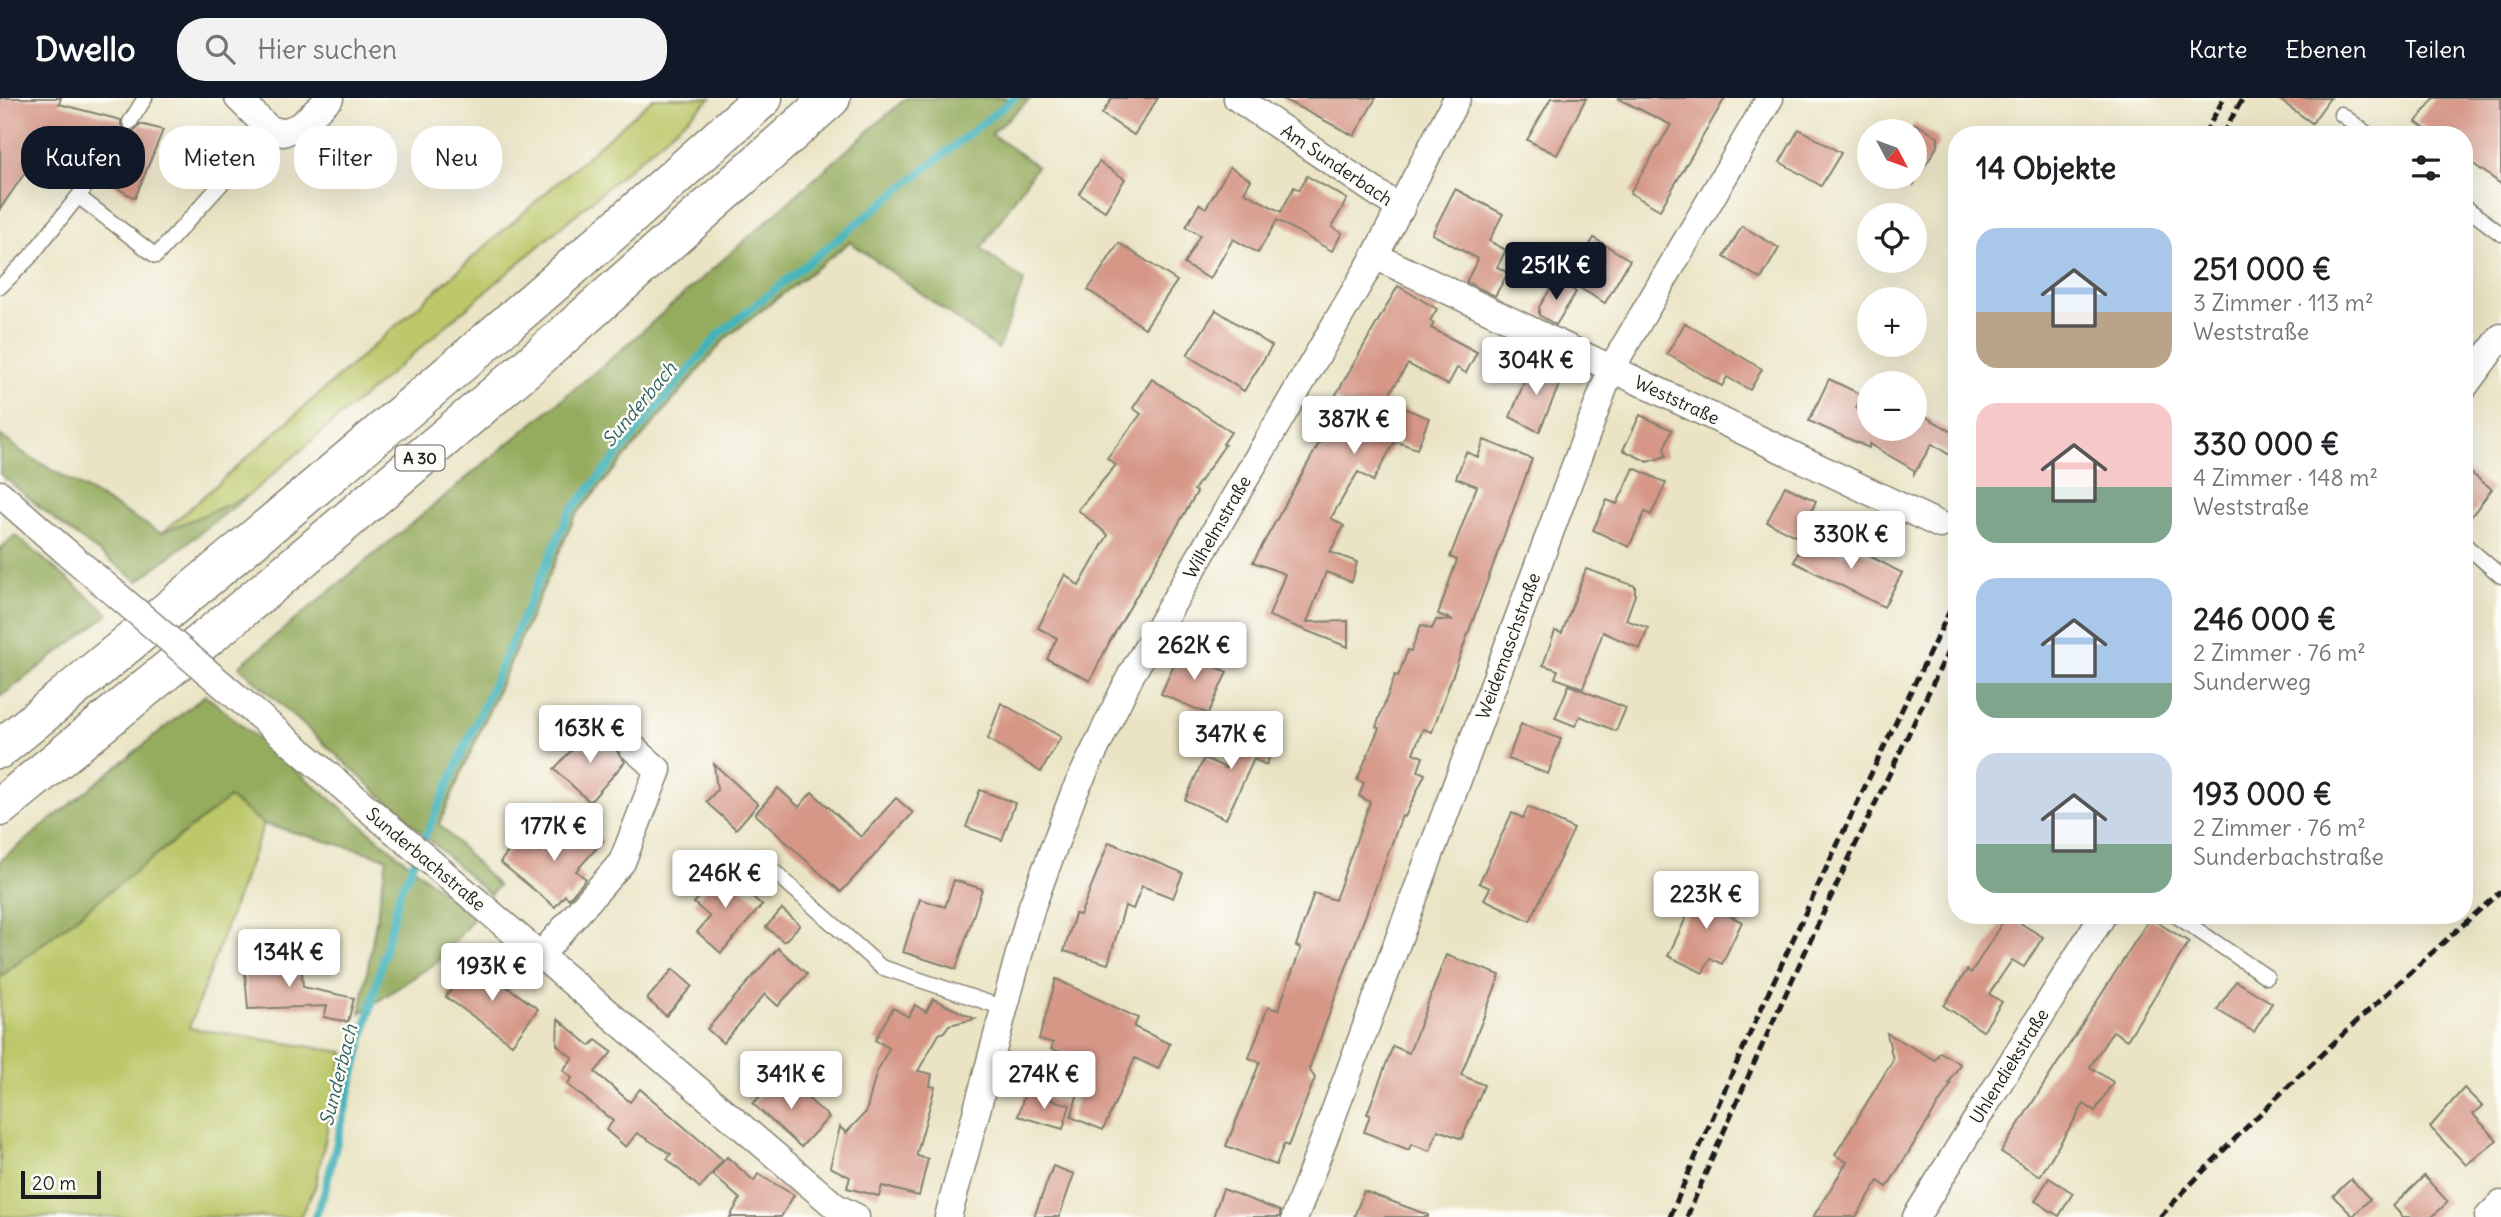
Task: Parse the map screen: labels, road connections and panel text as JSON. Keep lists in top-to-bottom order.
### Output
{
  "streets": {
    "highway": ["A 30"],
    "street": [
      "Am Sunderbach",
      "Weststraße",
      "Wilhelmstraße",
      "Weidemaschstraße",
      "Sunderbachstraße",
      "Uhlendiekstraße"
    ]
  },
  "crossings": [
    ["Am Sunderbach", "Wilhelmstraße"],
    ["Weststraße", "Wilhelmstraße"],
    ["Weststraße", "Weidemaschstraße"]
  ],
  "water": ["Sunderbach"],
  "scale_bar": "20 m",
  "north": "bottom right",
  "page": {
    "header": "Dwello",
    "search": "Hier suchen",
    "nav": ["Karte", "Ebenen", "Teilen"],
    "map_buttons": ["+", "−"],
    "chip": [
      "Kaufen",
      "Mieten",
      "Filter",
      "Neu"
    ],
    "heading": "14 Objekte",
    "list": [
      {
        "name": "251 000 €",
        "note": "3 Zimmer · 113 m² · Weststraße"
      },
      {
        "name": "330 000 €",
        "note": "4 Zimmer · 148 m² · Weststraße"
      },
      {
        "name": "246 000 €",
        "note": "2 Zimmer · 76 m² · Sunderweg"
      },
      {
        "name": "193 000 €",
        "note": "2 Zimmer · 76 m² · Sunderbachstraße"
      }
    ],
    "price": [
      "251K €",
      "304K €",
      "387K €",
      "330K €",
      "262K €",
      "163K €",
      "347K €",
      "177K €",
      "246K €",
      "223K €",
      "134K €",
      "193K €",
      "341K €",
      "274K €"
    ],
    "scale": "20 m"
  }
}
